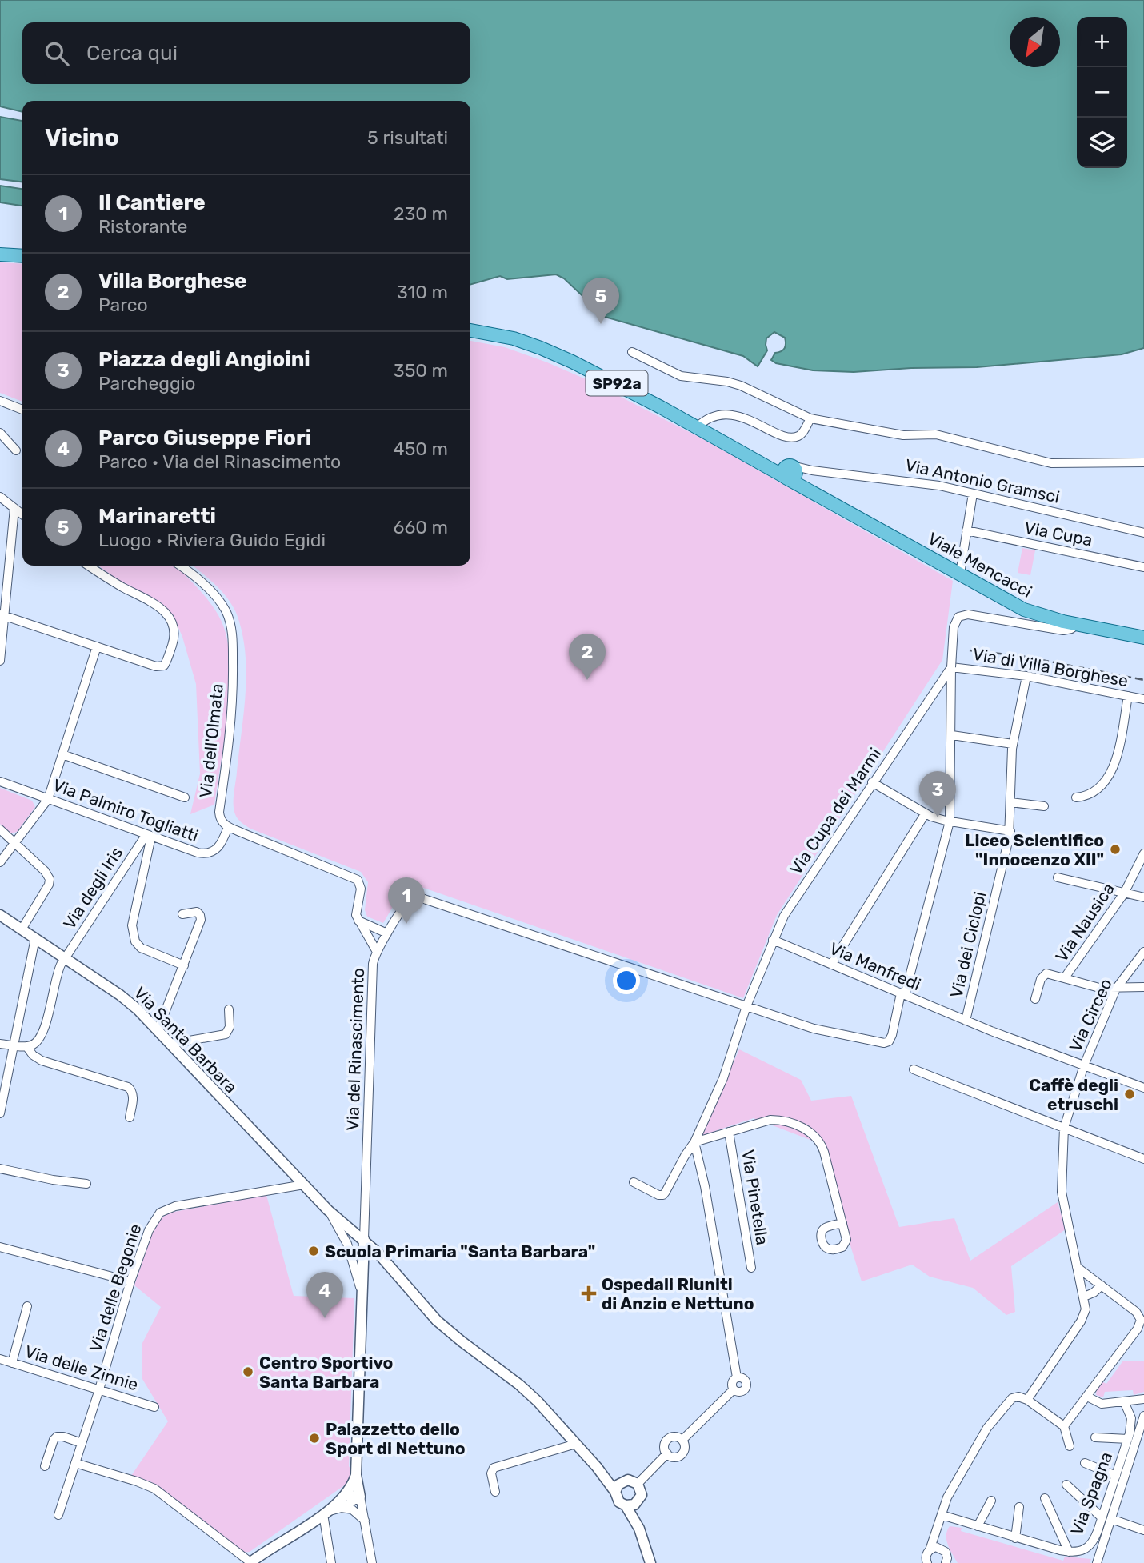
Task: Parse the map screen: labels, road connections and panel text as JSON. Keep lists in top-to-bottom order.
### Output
{
  "streets": {
    "main road": ["SP92a", "Via Antonio Gramsci", "Viale Mencacci"],
    "street": [
      "Via Cupa",
      "Via di Villa Borghese",
      "Via dell'Olmata",
      "Via Palmiro Togliatti",
      "Via Cupa dei Marmi",
      "Via degli Iris",
      "Via Nausica",
      "Via dei Ciclopi",
      "Via Manfredi",
      "Via Circeo",
      "Via Santa Barbara",
      "Via del Rinascimento",
      "Via Pinetella",
      "Via delle Begonie",
      "Via delle Zinnie",
      "Via Spagna"
    ]
  },
  "crossings": [
    ["Via Antonio Gramsci", "Viale Mencacci"],
    ["Via di Villa Borghese", "Via Cupa dei Marmi"],
    ["Via di Villa Borghese", "Via dei Ciclopi"],
    ["Via dell'Olmata", "Via Palmiro Togliatti"],
    ["Via Palmiro Togliatti", "Via degli Iris"],
    ["Via Cupa dei Marmi", "Via Manfredi"],
    ["Via Cupa dei Marmi", "Via del Rinascimento"],
    ["Via Cupa dei Marmi", "Via Pinetella"],
    ["Via degli Iris", "Via Santa Barbara"],
    ["Via dei Ciclopi", "Via Manfredi"],
    ["Via Manfredi", "Via Circeo"],
    ["Via Manfredi", "Via del Rinascimento"],
    ["Via Santa Barbara", "Via del Rinascimento"],
    ["Via Santa Barbara", "Via delle Begonie"],
    ["Via delle Begonie", "Via delle Zinnie"]
  ],
  "places": {
    "other": [
      "Liceo Scientifico \"Innocenzo XII\"",
      "Caffè degli etruschi",
      "Scuola Primaria \"Santa Barbara\"",
      "Centro Sportivo Santa Barbara",
      "Palazzetto dello Sport di Nettuno"
    ],
    "health": ["Ospedali Riuniti di Anzio e Nettuno"]
  },
  "north": "bottom left",
  "page": {
    "map_buttons": ["+", "−"],
    "search": "Cerca qui",
    "heading": ["Vicino", "5 risultati"],
    "list": [
      {
        "mark": "1",
        "name": "Il Cantiere",
        "note": "Ristorante",
        "value": "230 m"
      },
      {
        "mark": "2",
        "name": "Villa Borghese",
        "note": "Parco",
        "value": "310 m"
      },
      {
        "mark": "3",
        "name": "Piazza degli Angioini",
        "note": "Parcheggio",
        "value": "350 m"
      },
      {
        "mark": "4",
        "name": "Parco Giuseppe Fiori",
        "note": "Parco · Via del Rinascimento",
        "value": "450 m"
      },
      {
        "mark": "5",
        "name": "Marinaretti",
        "note": "Luogo · Riviera Guido Egidi",
        "value": "660 m"
      }
    ],
    "pins": [
      "5",
      "2",
      "3",
      "1",
      "4"
    ]
  }
}
